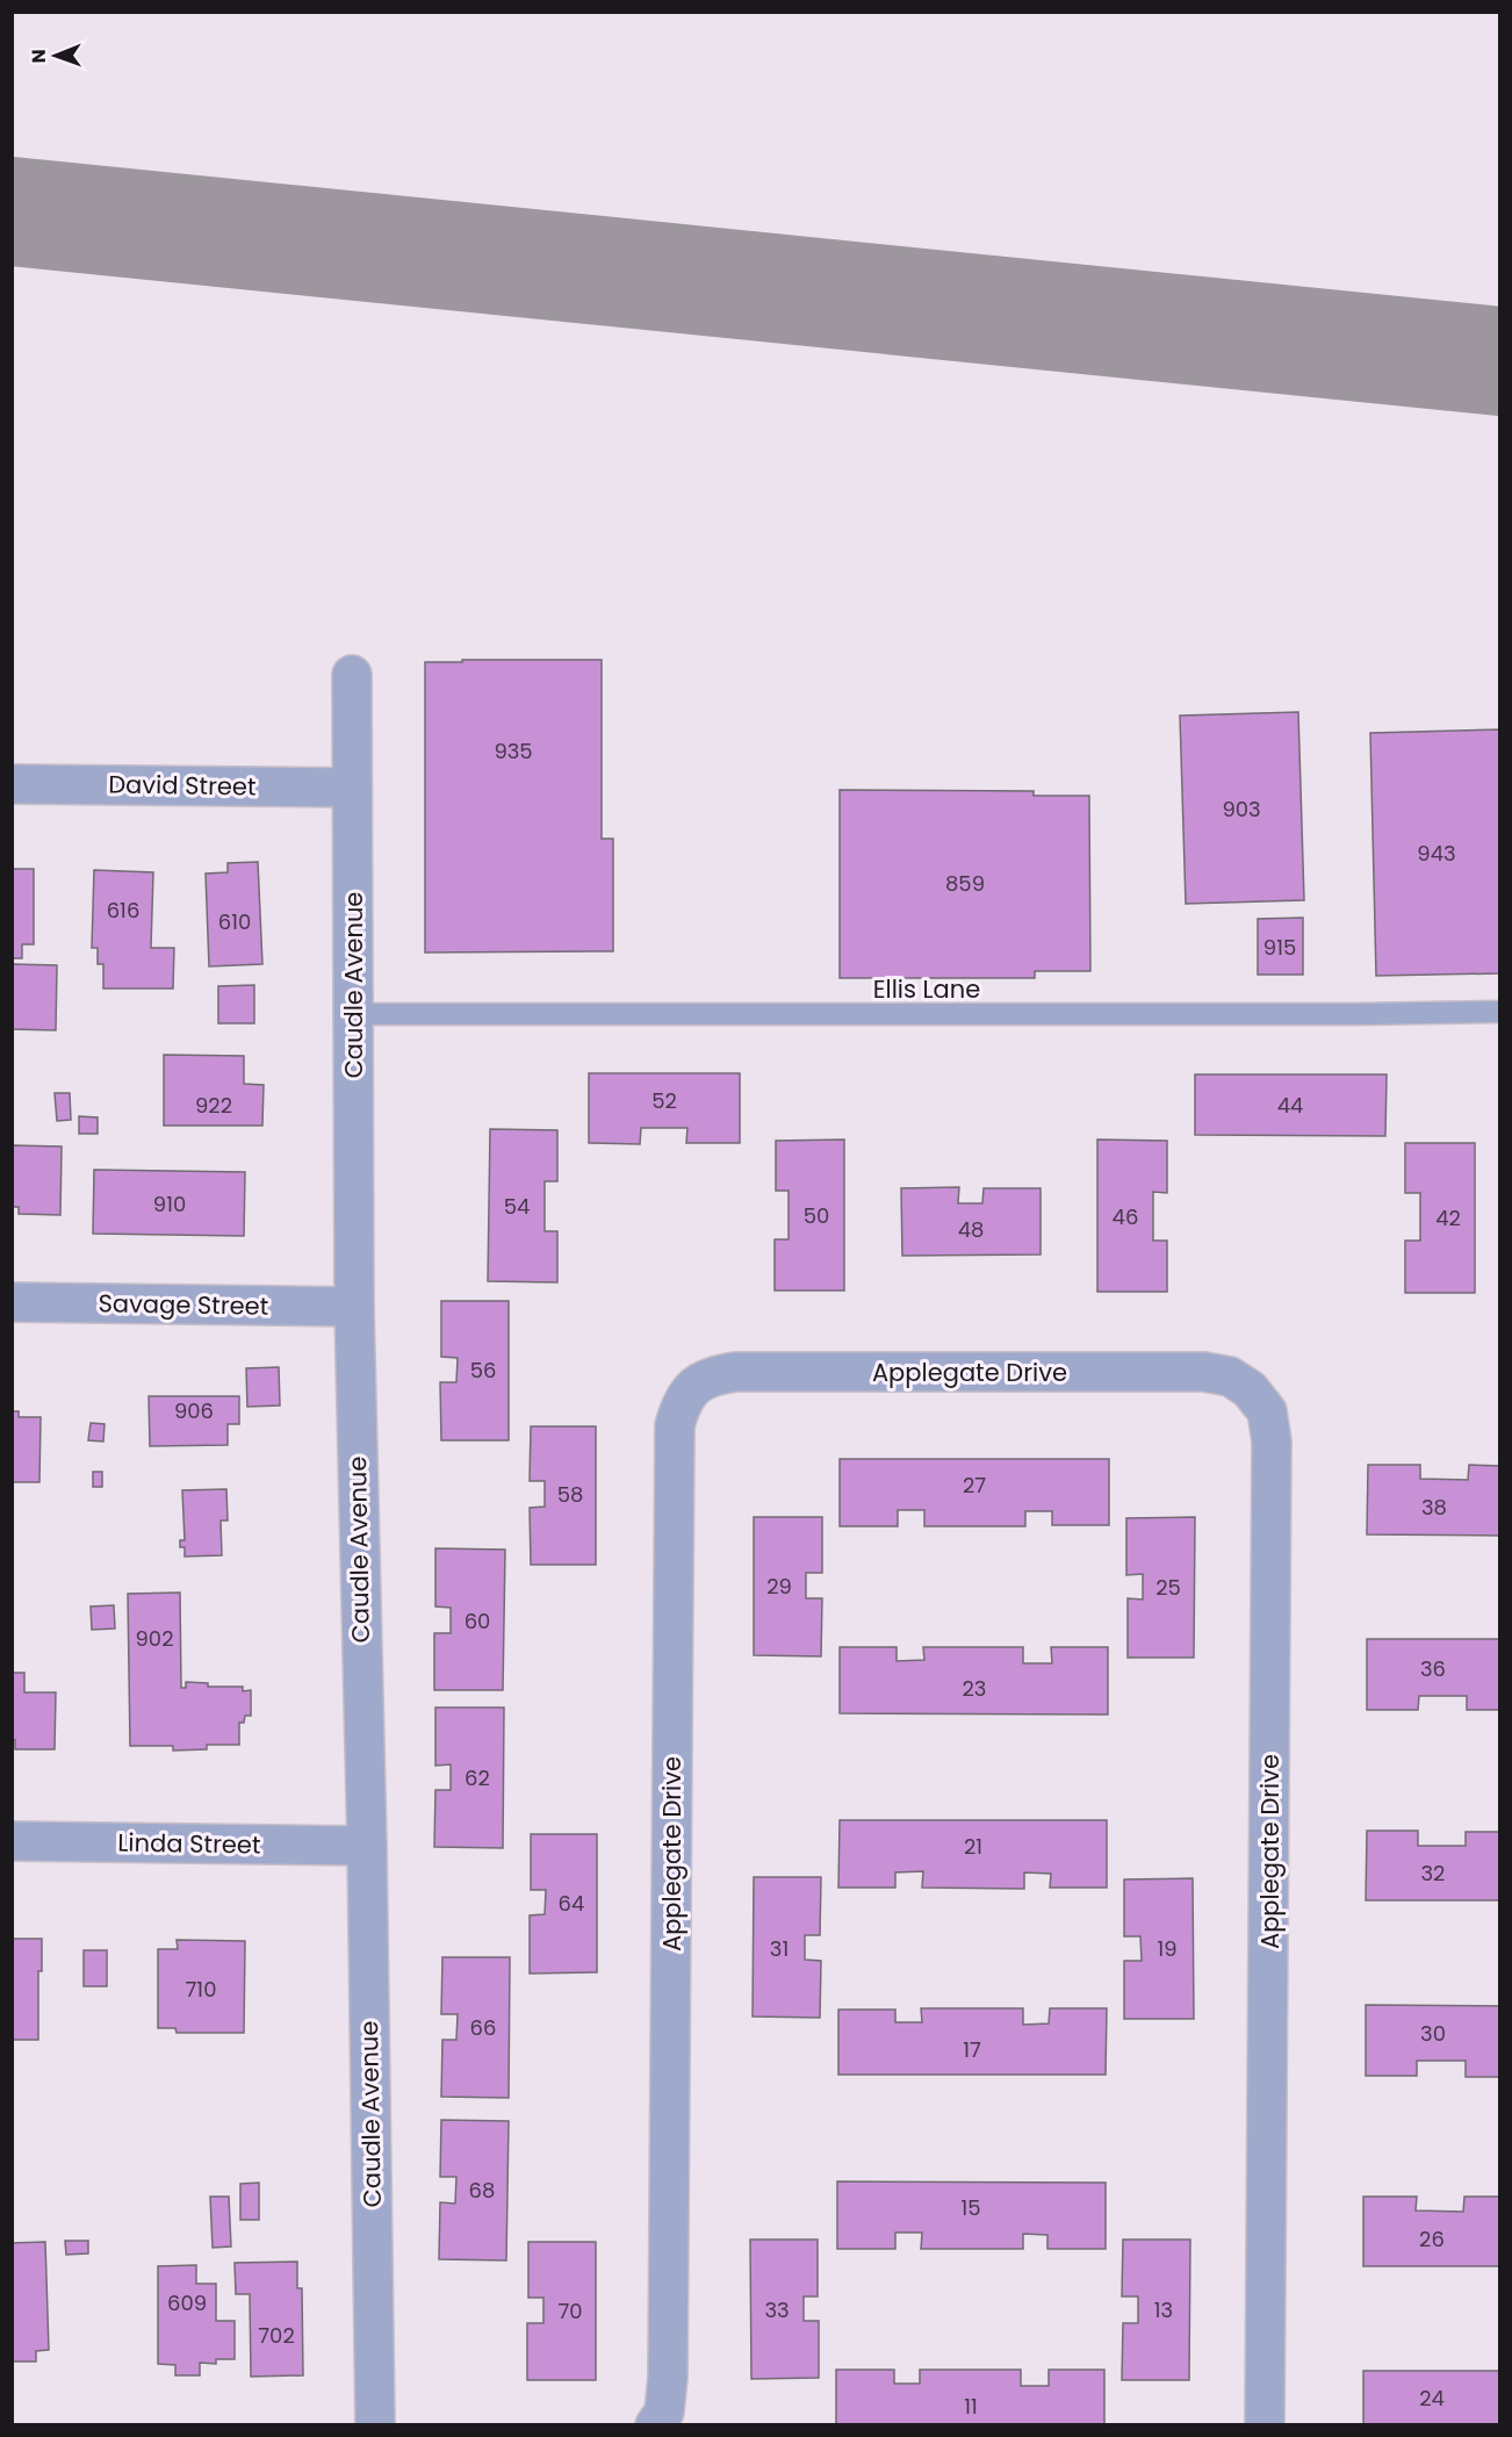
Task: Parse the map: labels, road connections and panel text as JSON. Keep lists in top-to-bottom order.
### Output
{
  "streets": {
    "street": [
      "David Street",
      "Caudle Avenue",
      "Savage Street",
      "Applegate Drive",
      "Linda Street"
    ],
    "lane": ["Ellis Lane"]
  },
  "crossings": [
    ["David Street", "Caudle Avenue"],
    ["Caudle Avenue", "Ellis Lane"],
    ["Caudle Avenue", "Savage Street"],
    ["Caudle Avenue", "Linda Street"]
  ],
  "house_numbers": [
    "935",
    "903",
    "943",
    "859",
    "616",
    "610",
    "915",
    "52",
    "922",
    "44",
    "910",
    "54",
    "50",
    "46",
    "42",
    "48",
    "56",
    "906",
    "27",
    "58",
    "38",
    "29",
    "25",
    "60",
    "902",
    "36",
    "23",
    "62",
    "21",
    "32",
    "64",
    "31",
    "19",
    "710",
    "66",
    "30",
    "17",
    "68",
    "15",
    "26",
    "609",
    "33",
    "13",
    "70",
    "702",
    "24",
    "11"
  ],
  "north": "left"
}
